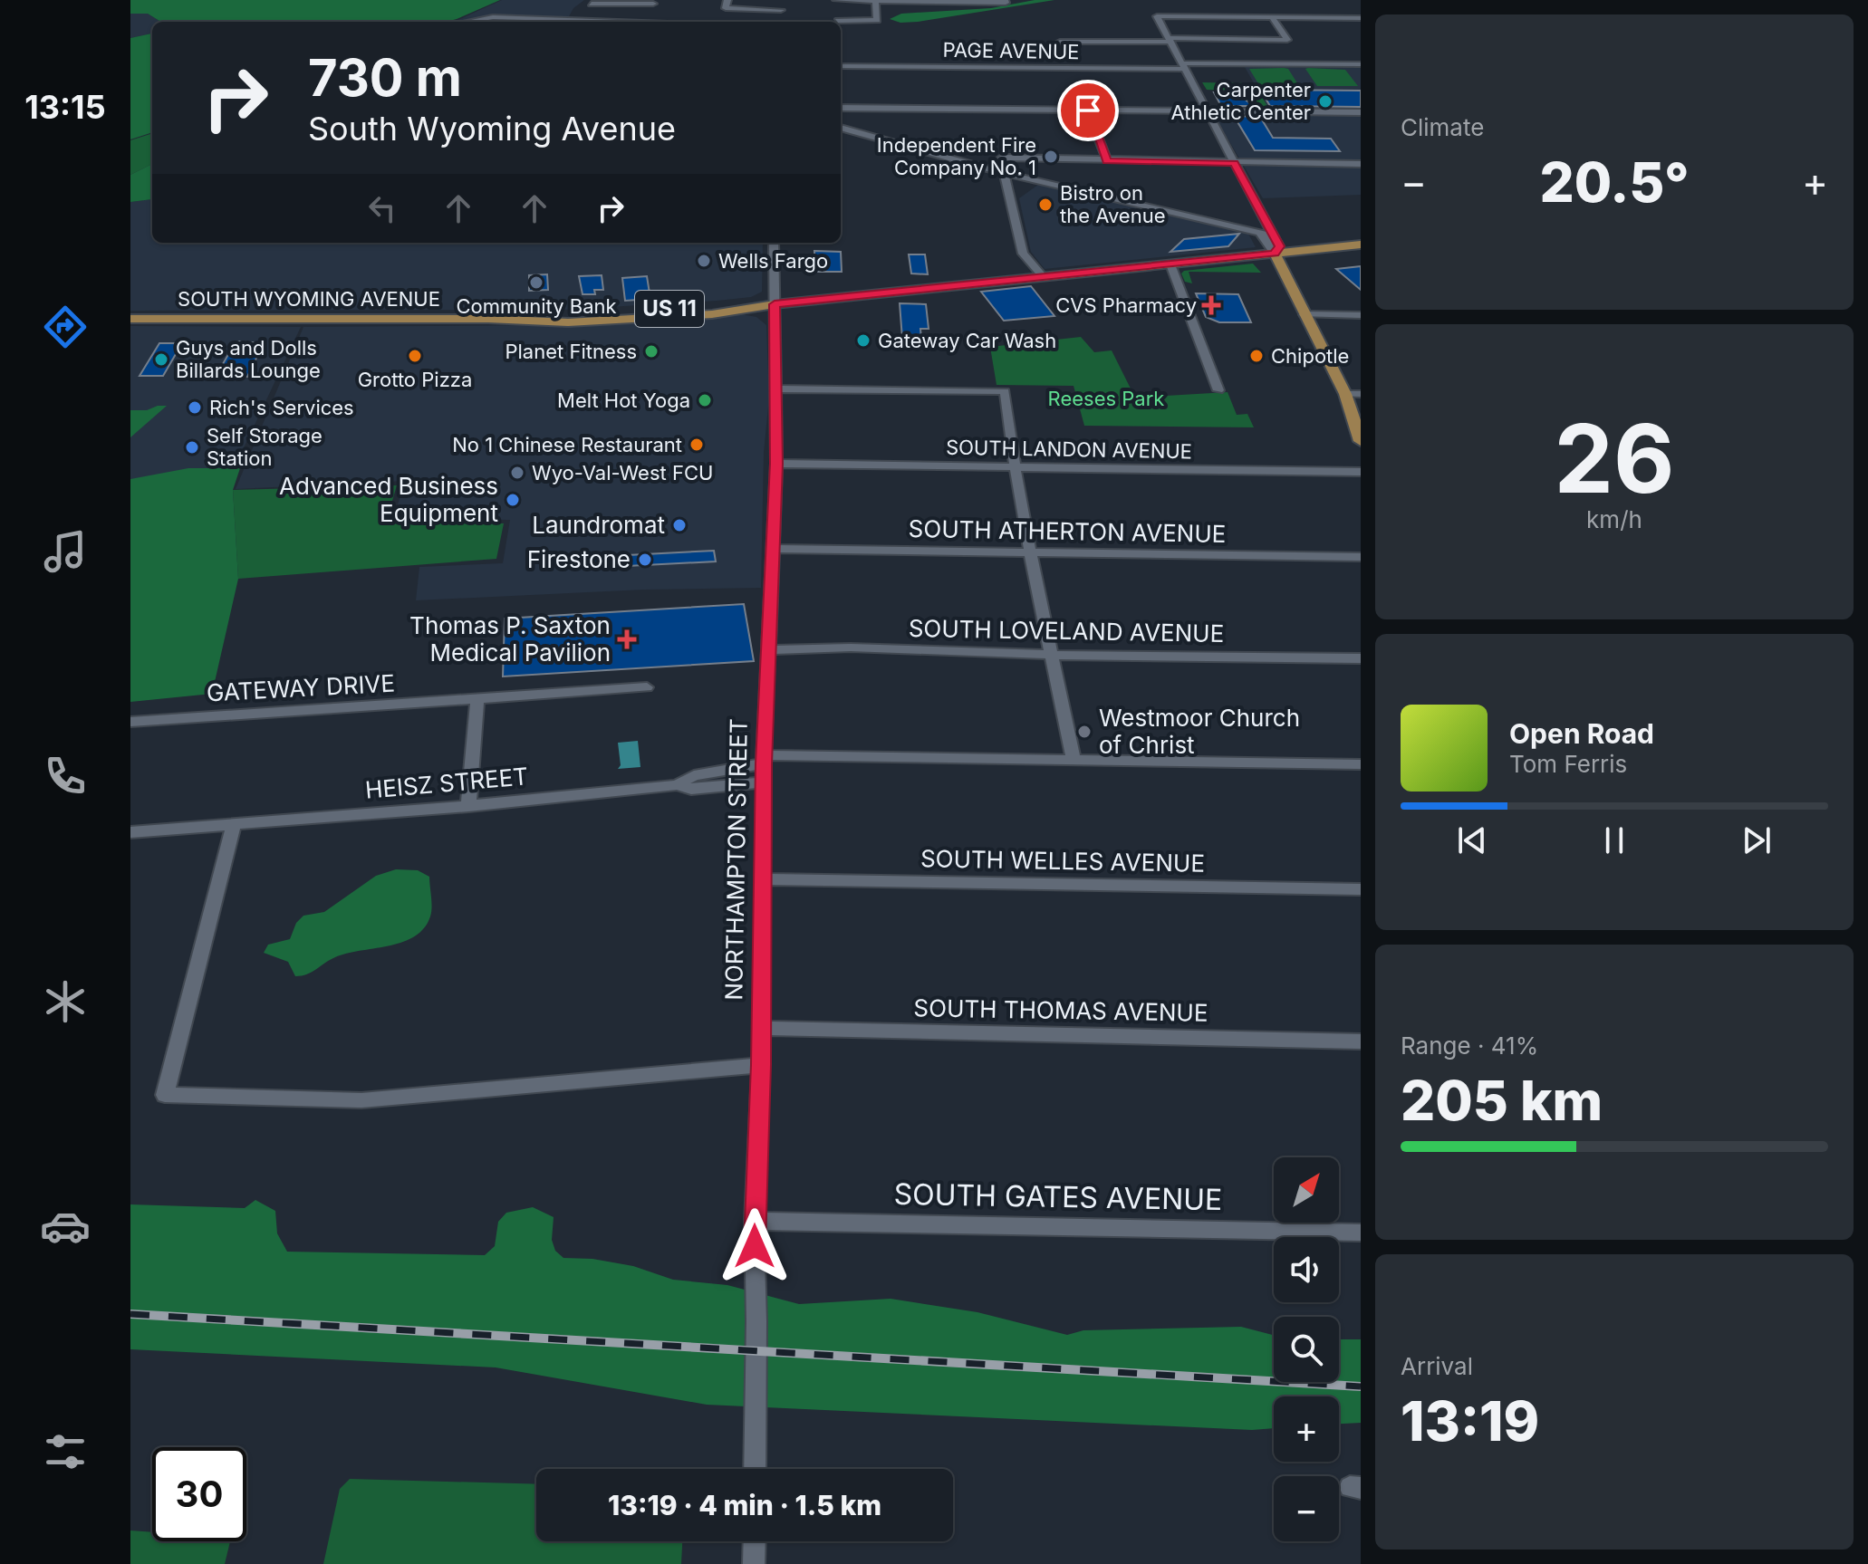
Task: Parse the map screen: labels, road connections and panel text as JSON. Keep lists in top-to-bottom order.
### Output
{
  "streets": {
    "main road": ["SOUTH WYOMING AVENUE", "US 11"],
    "street": [
      "PAGE AVENUE",
      "SOUTH LANDON AVENUE",
      "SOUTH ATHERTON AVENUE",
      "SOUTH LOVELAND AVENUE",
      "GATEWAY DRIVE",
      "HEISZ STREET",
      "NORTHAMPTON STREET",
      "SOUTH WELLES AVENUE",
      "SOUTH THOMAS AVENUE",
      "SOUTH GATES AVENUE"
    ]
  },
  "crossings": [
    ["SOUTH WYOMING AVENUE", "US 11"],
    ["SOUTH WYOMING AVENUE", "NORTHAMPTON STREET"],
    ["SOUTH LANDON AVENUE", "NORTHAMPTON STREET"],
    ["SOUTH ATHERTON AVENUE", "NORTHAMPTON STREET"],
    ["SOUTH LOVELAND AVENUE", "NORTHAMPTON STREET"],
    ["HEISZ STREET", "NORTHAMPTON STREET"],
    ["NORTHAMPTON STREET", "SOUTH WELLES AVENUE"],
    ["NORTHAMPTON STREET", "SOUTH THOMAS AVENUE"],
    ["NORTHAMPTON STREET", "SOUTH GATES AVENUE"]
  ],
  "parks": ["Reeses Park"],
  "places": {
    "other": [
      "Carpenter Athletic Center",
      "Independent Fire Company No. 1",
      "Bistro on the Avenue",
      "Wells Fargo",
      "Community Bank",
      "Gateway Car Wash",
      "Planet Fitness",
      "Grotto Pizza",
      "Chipotle",
      "Guys and Dolls Billards Lounge",
      "Melt Hot Yoga",
      "Rich's Services",
      "No 1 Chinese Restaurant",
      "Self Storage Station",
      "Wyo-Val-West FCU",
      "Advanced Business Equipment",
      "Laundromat",
      "Firestone",
      "Westmoor Church of Christ"
    ],
    "health": ["CVS Pharmacy", "Thomas P. Saxton Medical Pavilion"]
  },
  "north": "top right",
  "page": {
    "tabs": "13:15",
    "tile": [
      "Climate",
      ["26", "km/h"],
      ["Range · 41%", "205 km"],
      ["Arrival", "13:19"]
    ],
    "turn": ["730 m", "South Wyoming Avenue"],
    "heat": ["−", "20.5°", "+"],
    "song": ["Open Road", "Tom Ferris"],
    "map_buttons": ["+", "−"],
    "limit": "30",
    "trip": "13:19 · 4 min · 1.5 km"
  }
}
